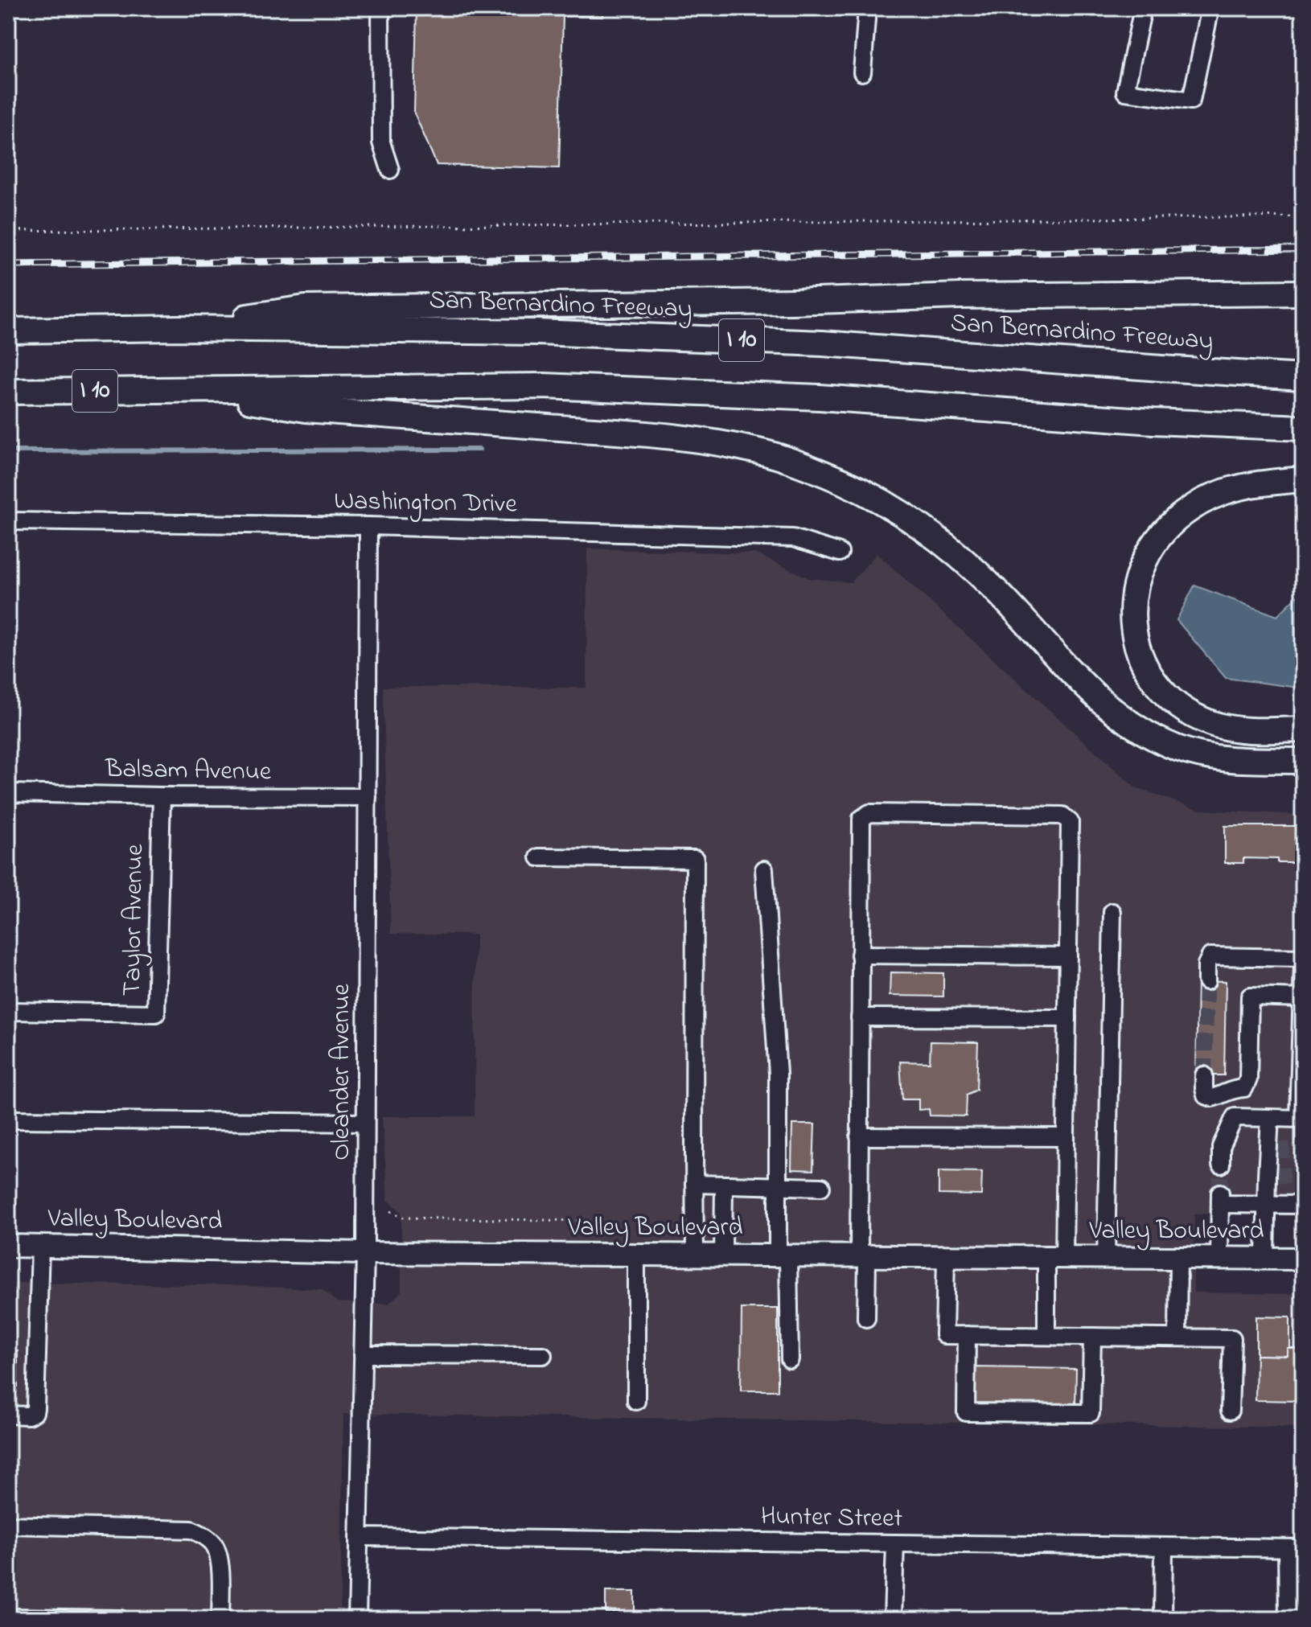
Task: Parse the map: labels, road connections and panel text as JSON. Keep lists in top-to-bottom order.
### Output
{
  "streets": {
    "highway": ["San Bernardino Freeway", "I 10"],
    "main road": ["Valley Boulevard"],
    "street": [
      "Washington Drive",
      "Balsam Avenue",
      "Taylor Avenue",
      "Oleander Avenue",
      "Hunter Street"
    ]
  },
  "crossings": [
    ["Washington Drive", "Oleander Avenue"],
    ["Balsam Avenue", "Taylor Avenue"],
    ["Balsam Avenue", "Oleander Avenue"],
    ["Oleander Avenue", "Valley Boulevard"],
    ["Oleander Avenue", "Hunter Street"]
  ]
}
